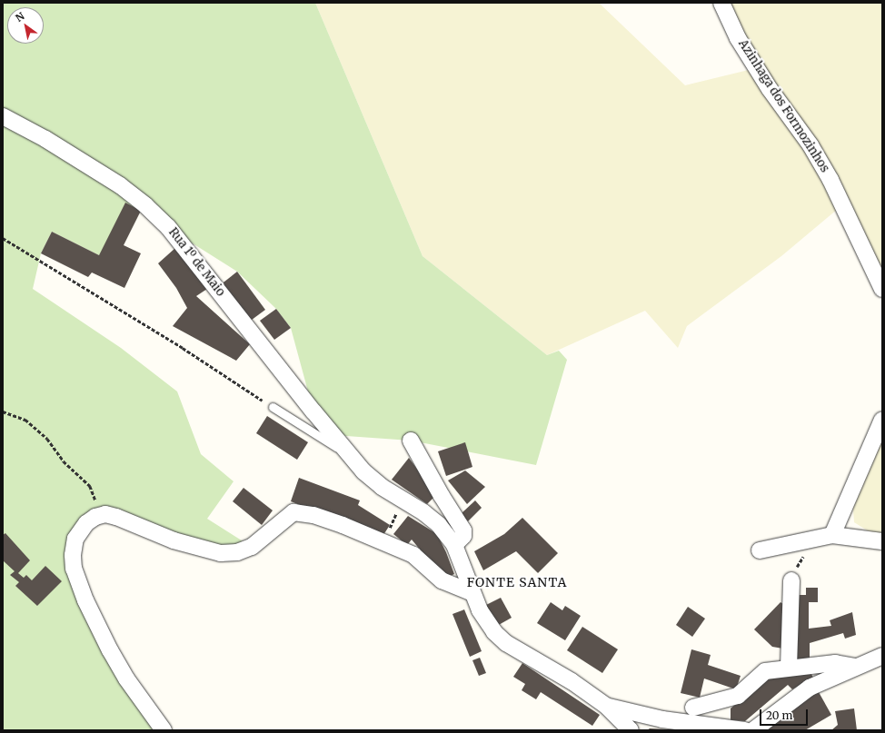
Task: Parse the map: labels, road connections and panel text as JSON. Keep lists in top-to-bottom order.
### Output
{
  "streets": {
    "street": ["Azinhaga dos Formozinhos", "Rua 1º de Maio"]
  },
  "districts": ["FONTE SANTA"],
  "scale_bar": "20 m",
  "north": "top left"
}
